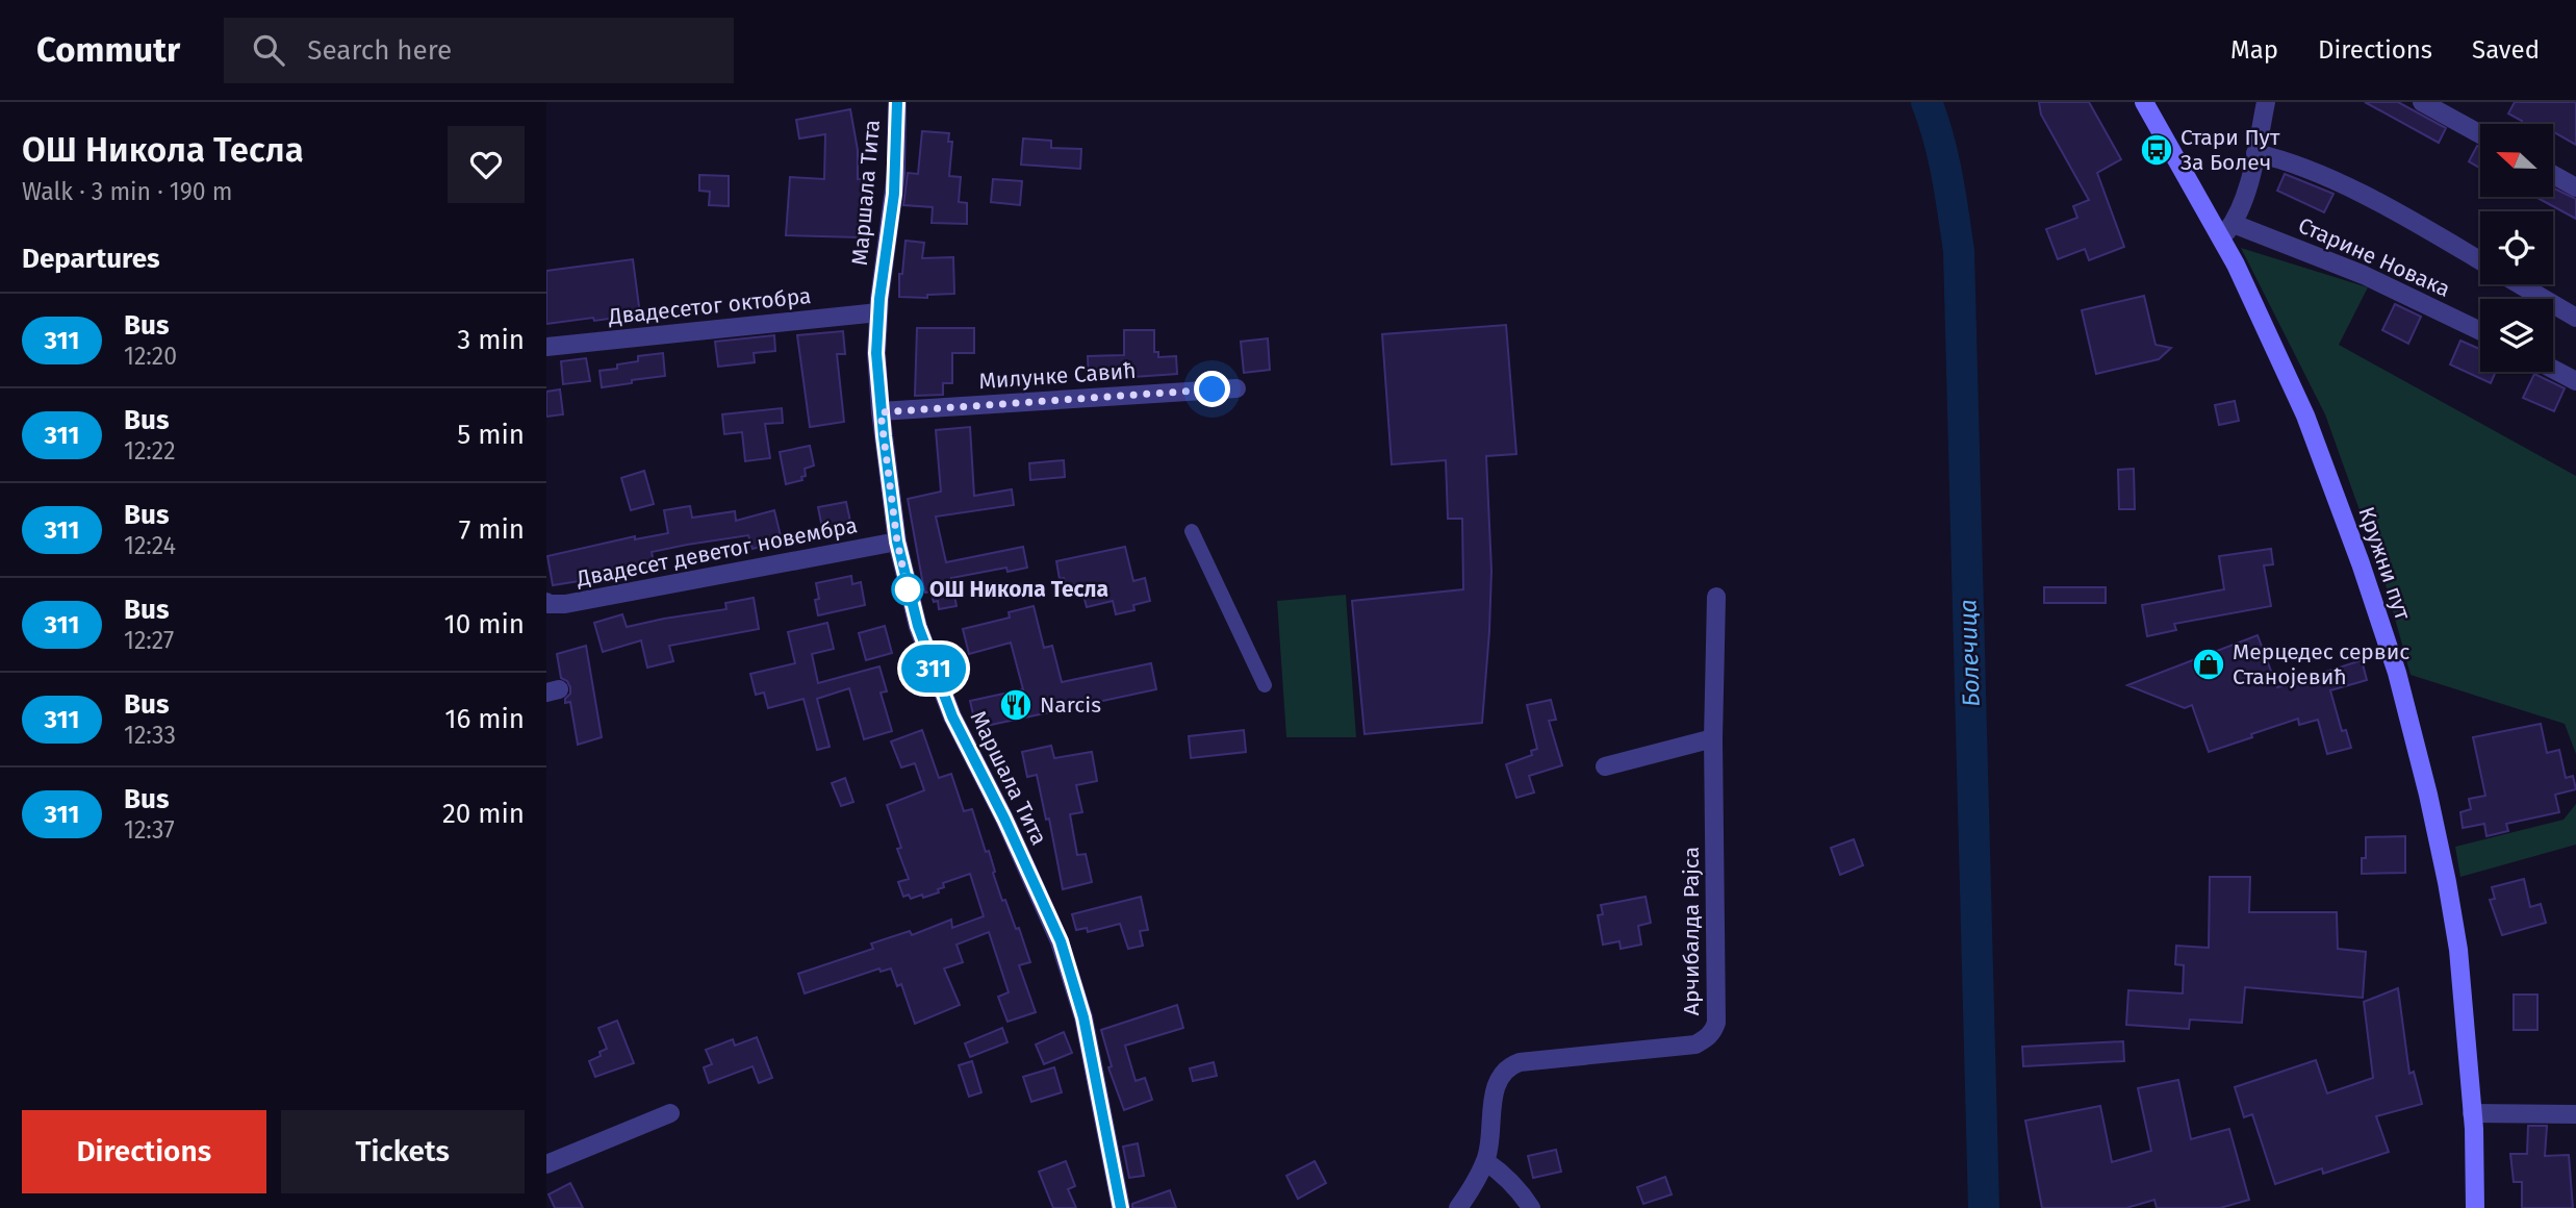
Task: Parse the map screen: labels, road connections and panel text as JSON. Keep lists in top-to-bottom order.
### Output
{
  "streets": {
    "main road": ["Кружни пут"],
    "street": [
      "Маршала Тита",
      "Старине Новака",
      "Двадесетог октобра",
      "Милунке Савић",
      "Двадесет деветог новембра",
      "Арчибалда Рајса"
    ]
  },
  "crossings": [
    ["Маршала Тита", "Двадесетог октобра"],
    ["Маршала Тита", "Милунке Савић"],
    ["Маршала Тита", "Двадесет деветог новембра"],
    ["Старине Новака", "Кружни пут"]
  ],
  "water": ["Болечица"],
  "places": {
    "bus stop": ["Стари Пут За Болеч"],
    "other": ["ОШ Никола Тесла"],
    "shop": ["Мерцедес сервис Станојевић"],
    "restaurant": ["Narcis"]
  },
  "lines": ["bus line 311"],
  "north": "left",
  "page": {
    "header": "Commutr",
    "search": "Search here",
    "nav": ["Map", "Directions", "Saved"],
    "heading": [
      ["ОШ Никола Тесла", "Walk · 3 min · 190 m"],
      "Departures"
    ],
    "on_map": "311",
    "list": [
      {
        "mark": "311",
        "name": "Bus",
        "note": "12:20",
        "value": "3 min"
      },
      {
        "mark": "311",
        "name": "Bus",
        "note": "12:22",
        "value": "5 min"
      },
      {
        "mark": "311",
        "name": "Bus",
        "note": "12:24",
        "value": "7 min"
      },
      {
        "mark": "311",
        "name": "Bus",
        "note": "12:27",
        "value": "10 min"
      },
      {
        "mark": "311",
        "name": "Bus",
        "note": "12:33",
        "value": "16 min"
      },
      {
        "mark": "311",
        "name": "Bus",
        "note": "12:37",
        "value": "20 min"
      }
    ],
    "buttons": ["Directions", "Tickets"]
  }
}
